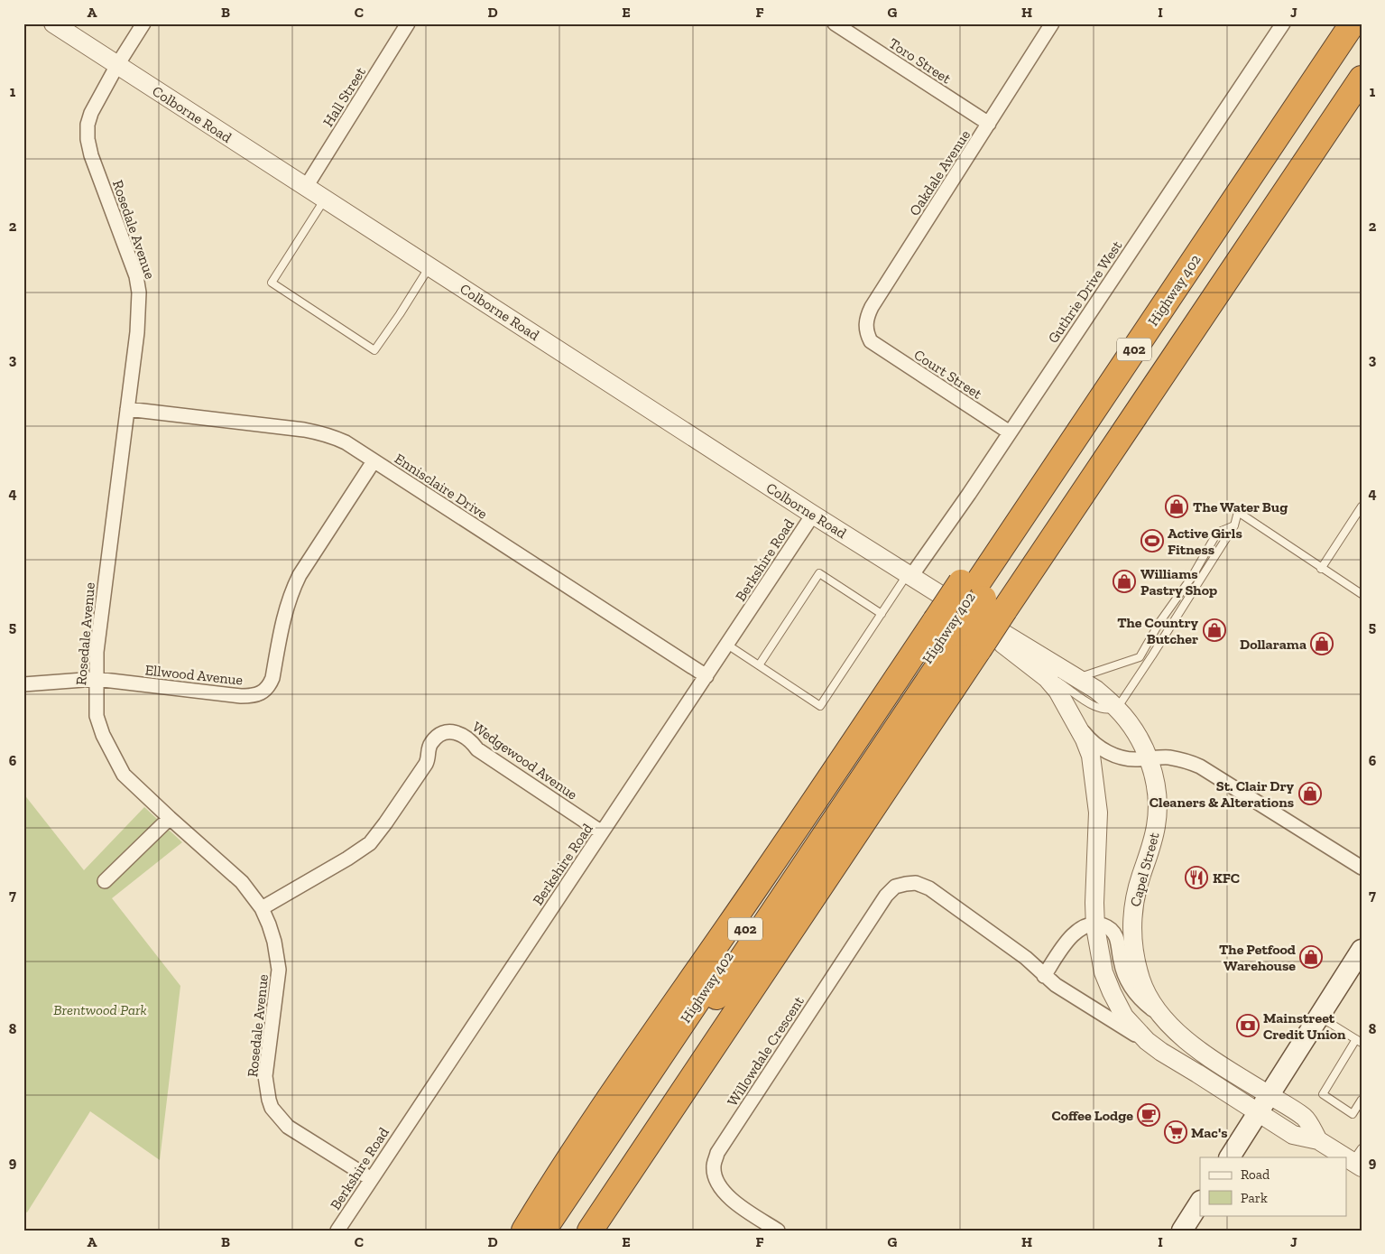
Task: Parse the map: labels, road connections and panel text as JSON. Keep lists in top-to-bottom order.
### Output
{
  "streets": {
    "highway": ["Highway 402", "402"],
    "street": [
      "Toro Street",
      "Hall Street",
      "Colborne Road",
      "Oakdale Avenue",
      "Rosedale Avenue",
      "Guthrie Drive West",
      "Court Street",
      "Ennisclaire Drive",
      "Berkshire Road",
      "Ellwood Avenue",
      "Wedgewood Avenue",
      "Capel Street",
      "Willowdale Crescent"
    ]
  },
  "crossings": [
    ["Toro Street", "Oakdale Avenue"],
    ["Hall Street", "Colborne Road"],
    ["Colborne Road", "Rosedale Avenue"],
    ["Colborne Road", "Highway 402"],
    ["Colborne Road", "Guthrie Drive West"],
    ["Colborne Road", "Berkshire Road"],
    ["Colborne Road", "Capel Street"],
    ["Oakdale Avenue", "Court Street"],
    ["Rosedale Avenue", "Ennisclaire Drive"],
    ["Rosedale Avenue", "Berkshire Road"],
    ["Rosedale Avenue", "Ellwood Avenue"],
    ["Rosedale Avenue", "Wedgewood Avenue"],
    ["Guthrie Drive West", "Court Street"],
    ["Ennisclaire Drive", "Berkshire Road"],
    ["Ennisclaire Drive", "Ellwood Avenue"],
    ["Berkshire Road", "Wedgewood Avenue"],
    ["Capel Street", "Willowdale Crescent"]
  ],
  "parks": ["Brentwood Park"],
  "places": {
    "shop": [
      "The Water Bug",
      "Williams Pastry Shop",
      "The Country Butcher",
      "Dollarama",
      "St. Clair Dry Cleaners & Alterations",
      "The Petfood Warehouse"
    ],
    "sports": ["Active Girls Fitness"],
    "restaurant": ["KFC"],
    "bank": ["Mainstreet Credit Union"],
    "cafe": ["Coffee Lodge"],
    "supermarket": ["Mac's"]
  },
  "legend": ["Road", "Park"],
  "grid": {
    "columns": [
      "A",
      "B",
      "C",
      "D",
      "E",
      "F",
      "G",
      "H",
      "I",
      "J"
    ],
    "rows": [
      "1",
      "2",
      "3",
      "4",
      "5",
      "6",
      "7",
      "8",
      "9"
    ]
  }
}
